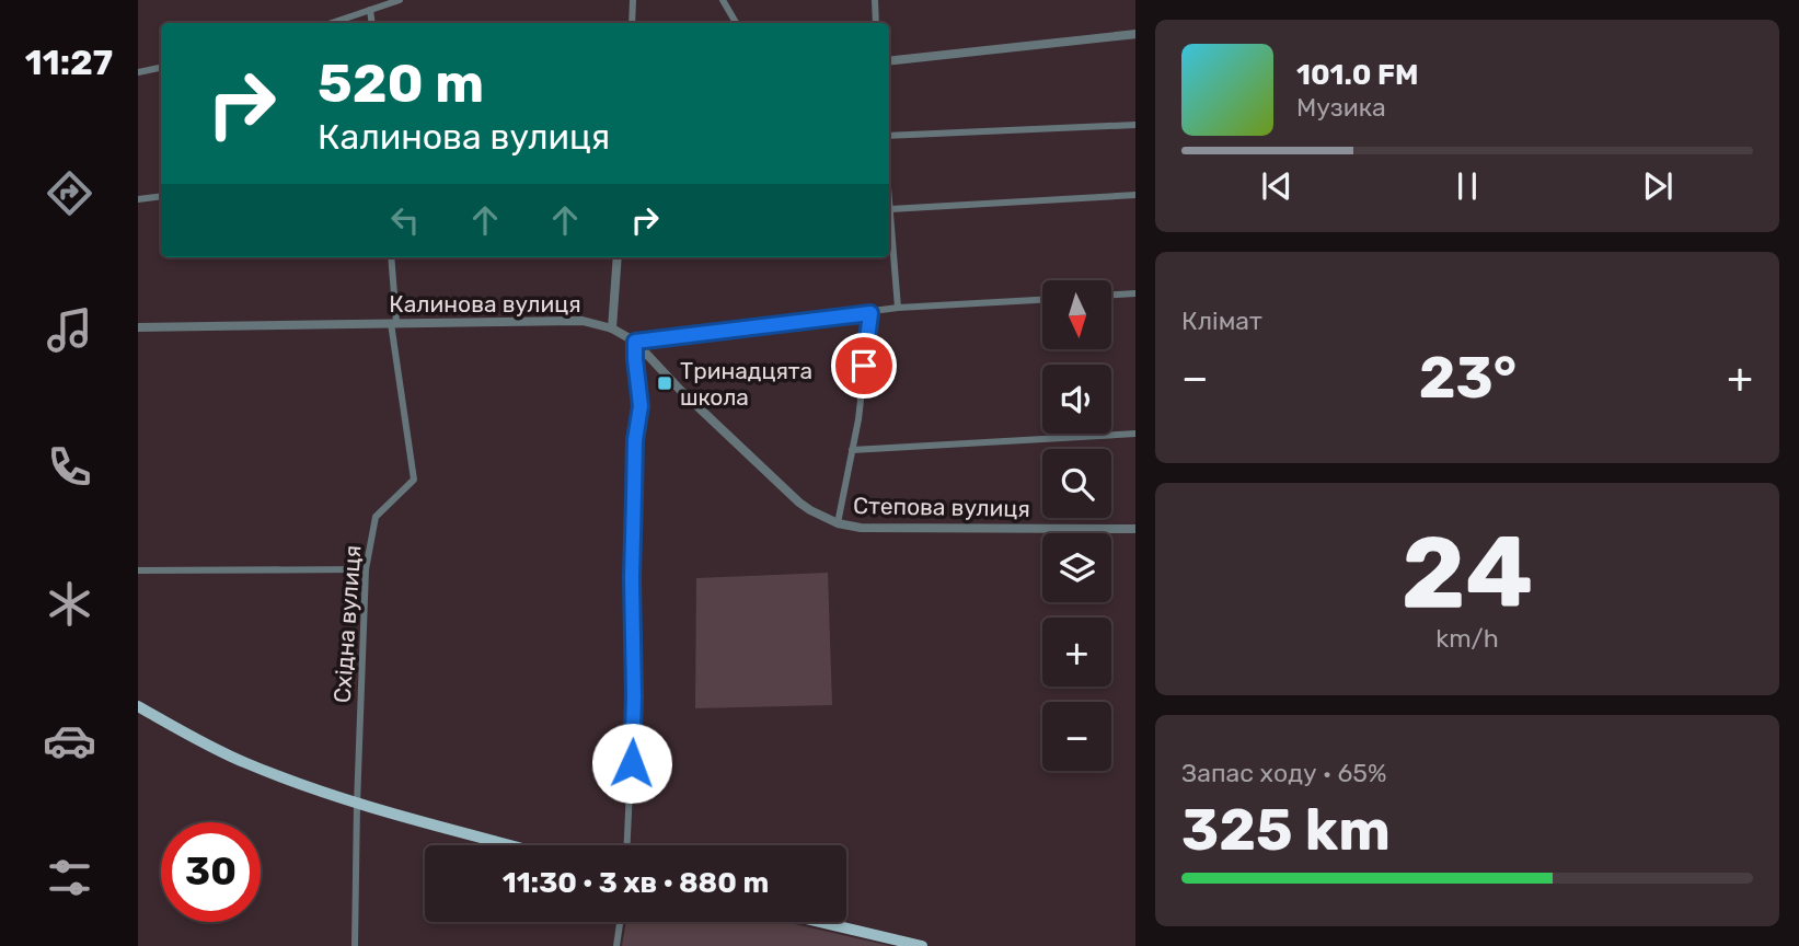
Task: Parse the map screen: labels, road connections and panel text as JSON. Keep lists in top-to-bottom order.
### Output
{
  "streets": {
    "street": ["Калинова вулиця", "Степова вулиця", "Східна вулиця"]
  },
  "crossings": [
    ["Калинова вулиця", "Степова вулиця"],
    ["Калинова вулиця", "Східна вулиця"]
  ],
  "places": {
    "transit": ["Тринадцята школа"]
  },
  "north": "bottom",
  "page": {
    "tabs": "11:27",
    "turn": ["520 m", "Калинова вулиця"],
    "song": ["101.0 FM", "Музика"],
    "tile": [
      "Клімат",
      ["24", "km/h"],
      ["Запас ходу · 65%", "325 km"]
    ],
    "map_buttons": ["+", "−"],
    "heat": ["−", "23°", "+"],
    "limit": "30",
    "trip": "11:30 · 3 хв · 880 m"
  }
}
